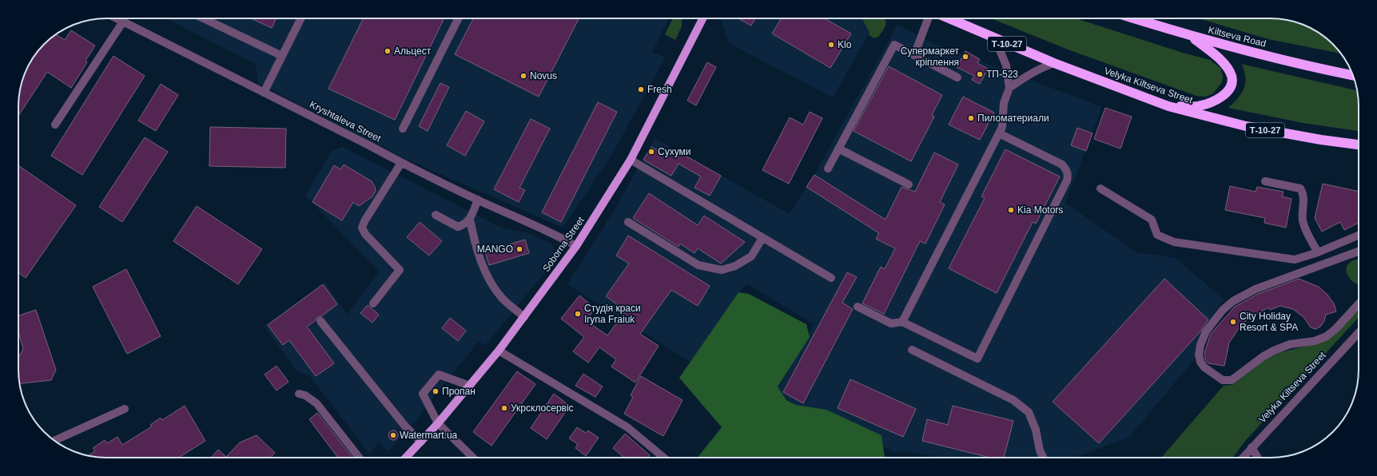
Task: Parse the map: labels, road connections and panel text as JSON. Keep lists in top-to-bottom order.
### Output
{
  "streets": {
    "highway": ["Kiltseva Road", "Т-10-27", "Velyka Kiltseva Street"],
    "main road": ["Soborna Street"],
    "street": ["Kryshtaleva Street"]
  },
  "crossings": [
    ["Kryshtaleva Street", "Soborna Street"]
  ],
  "places": [
    "Klo",
    "Альцест",
    "Супермаркет кріплення",
    "ТП-523",
    "Novus",
    "Fresh",
    "Пиломатериали",
    "Сухуми",
    "Kia Motors",
    "MANGO",
    "Студія краси Iryna Fraiuk",
    "City Holiday Resort & SPA",
    "Пропан",
    "Укрсклосервіс",
    "Watermart.ua"
  ]
}
